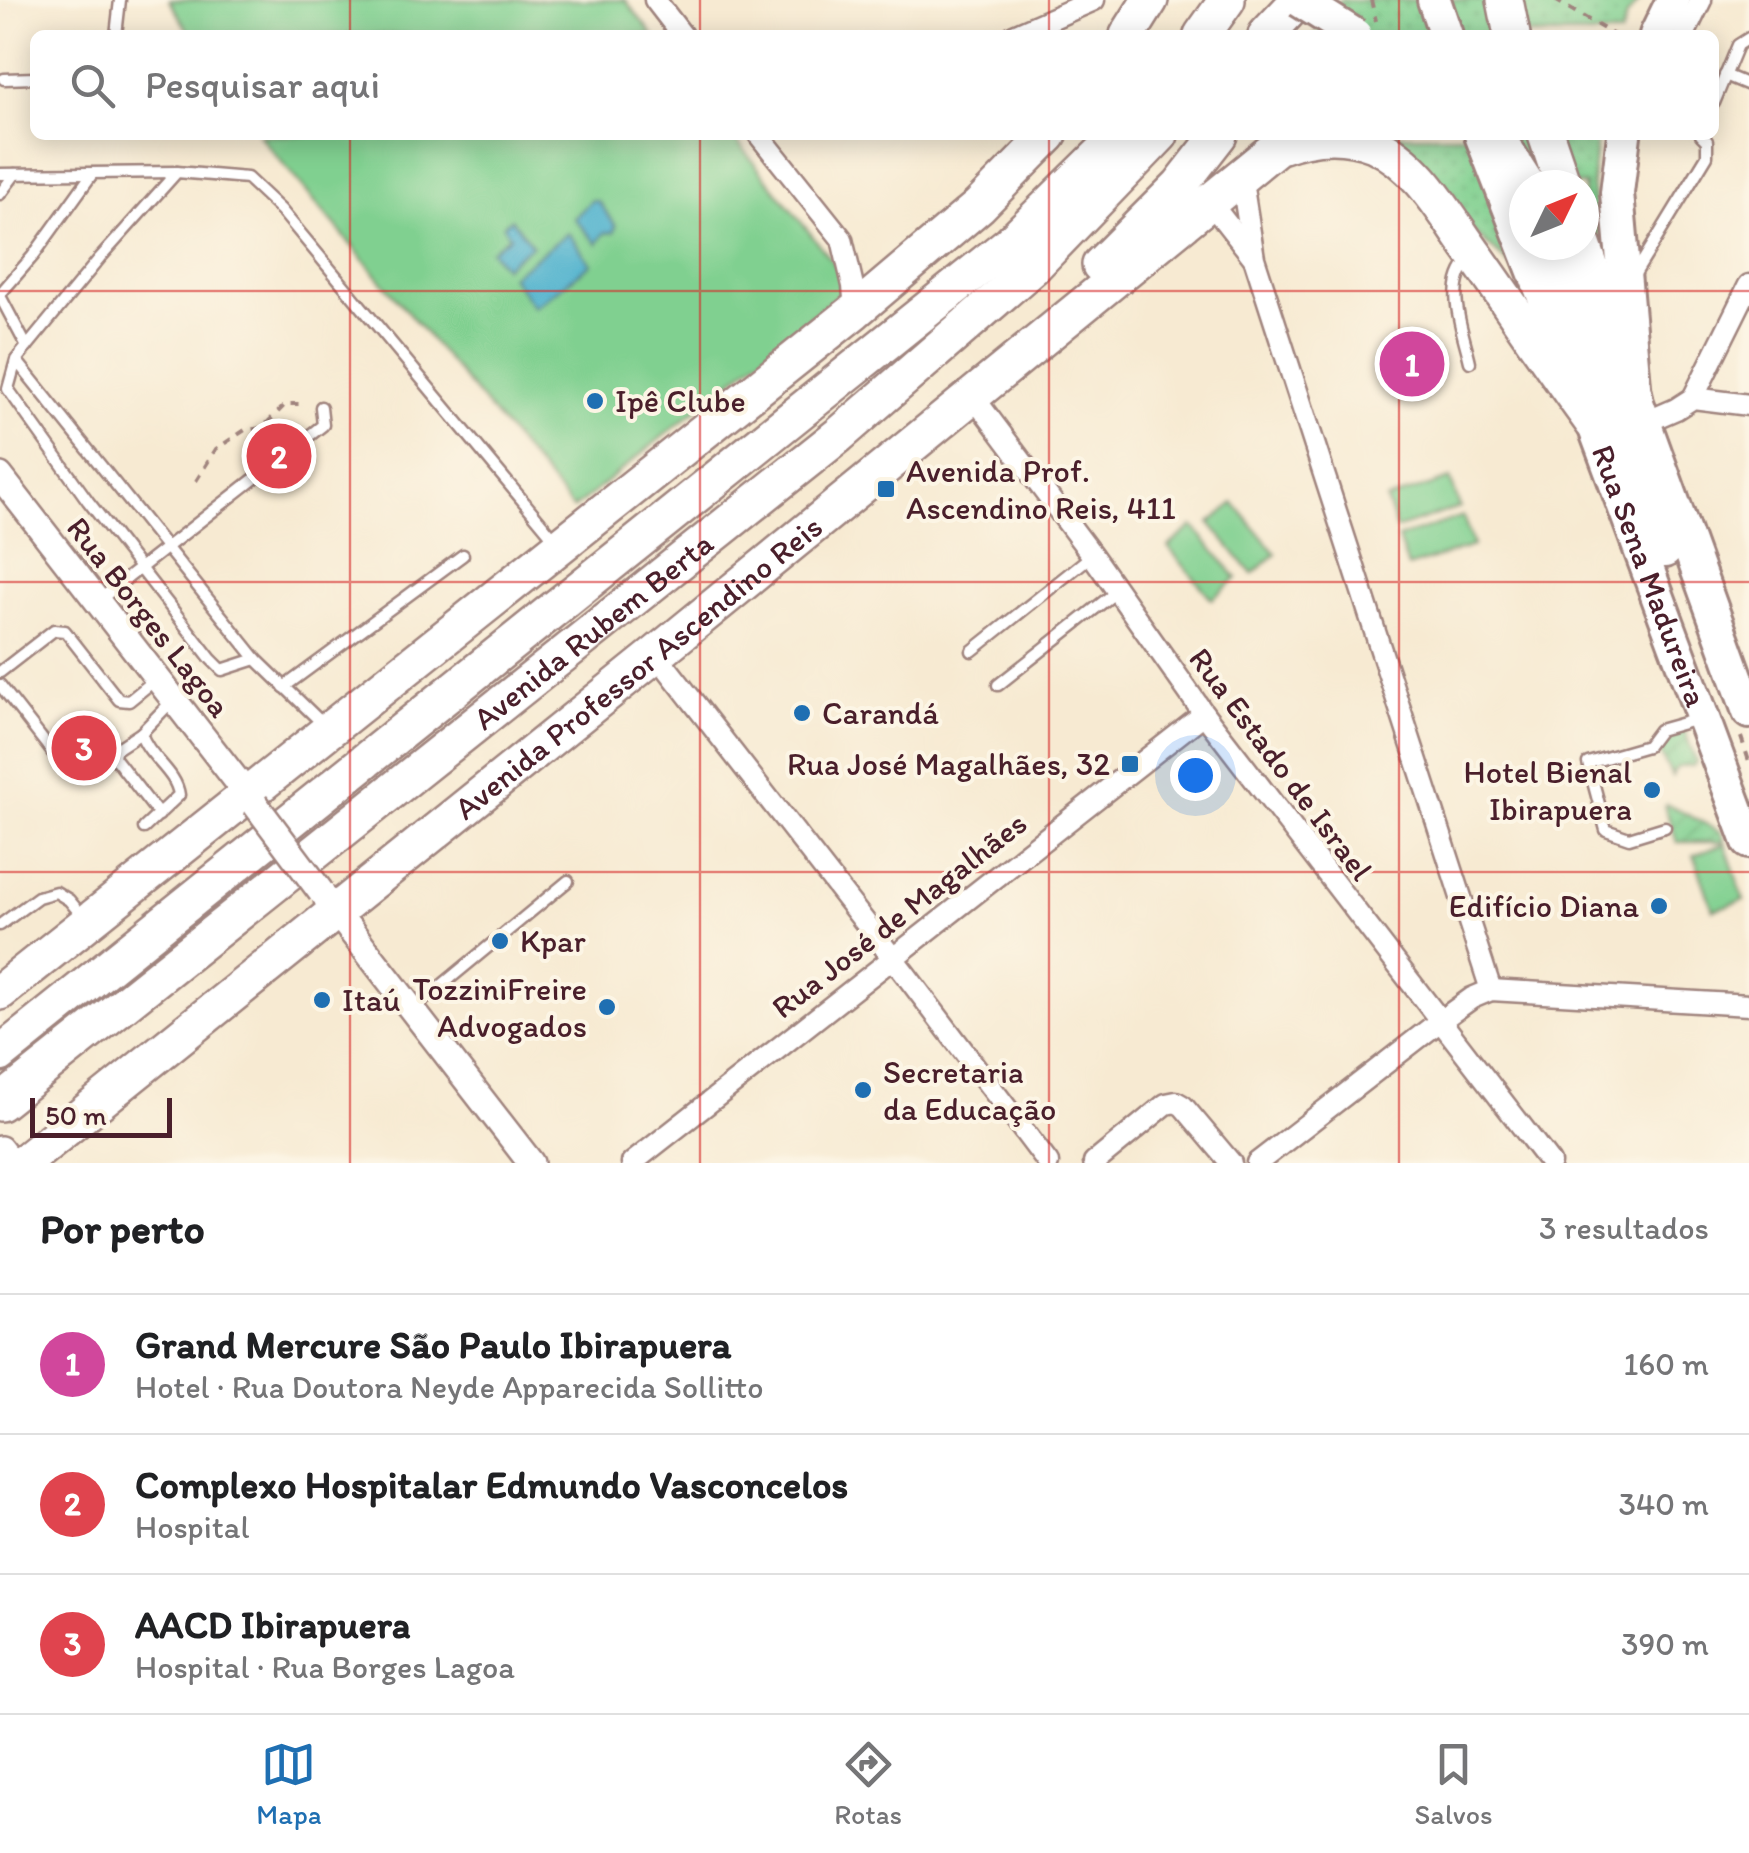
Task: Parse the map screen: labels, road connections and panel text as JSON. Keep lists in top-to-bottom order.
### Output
{
  "streets": {
    "highway": ["Avenida Rubem Berta", "Avenida Professor Ascendino Reis"],
    "main road": ["Rua Sena Madureira"],
    "street": ["Rua Borges Lagoa", "Rua Estado de Israel", "Rua José de Magalhães"]
  },
  "crossings": [
    ["Rua Borges Lagoa", "Avenida Professor Ascendino Reis"],
    ["Avenida Professor Ascendino Reis", "Rua Estado de Israel"],
    ["Rua Estado de Israel", "Rua José de Magalhães"]
  ],
  "places": {
    "other": [
      "Ipê Clube",
      "Carandá",
      "Hotel Bienal Ibirapuera",
      "Edifício Diana",
      "Kpar",
      "Itaú",
      "TozziniFreire Advogados",
      "Secretaria da Educação"
    ],
    "transit": ["Avenida Prof. Ascendino Reis, 411", "Rua José Magalhães, 32"]
  },
  "scale_bar": "50 m",
  "north": "top right",
  "page": {
    "search": "Pesquisar aqui",
    "pins": ["1", "2", "3"],
    "scale": "50 m",
    "heading": ["Por perto", "3 resultados"],
    "list": [
      {
        "mark": "1",
        "name": "Grand Mercure São Paulo Ibirapuera",
        "note": "Hotel · Rua Doutora Neyde Apparecida Sollitto",
        "value": "160 m"
      },
      {
        "mark": "2",
        "name": "Complexo Hospitalar Edmundo Vasconcelos",
        "note": "Hospital",
        "value": "340 m"
      },
      {
        "mark": "3",
        "name": "AACD Ibirapuera",
        "note": "Hospital · Rua Borges Lagoa",
        "value": "390 m"
      }
    ],
    "nav": ["Mapa", "Rotas", "Salvos"]
  }
}
